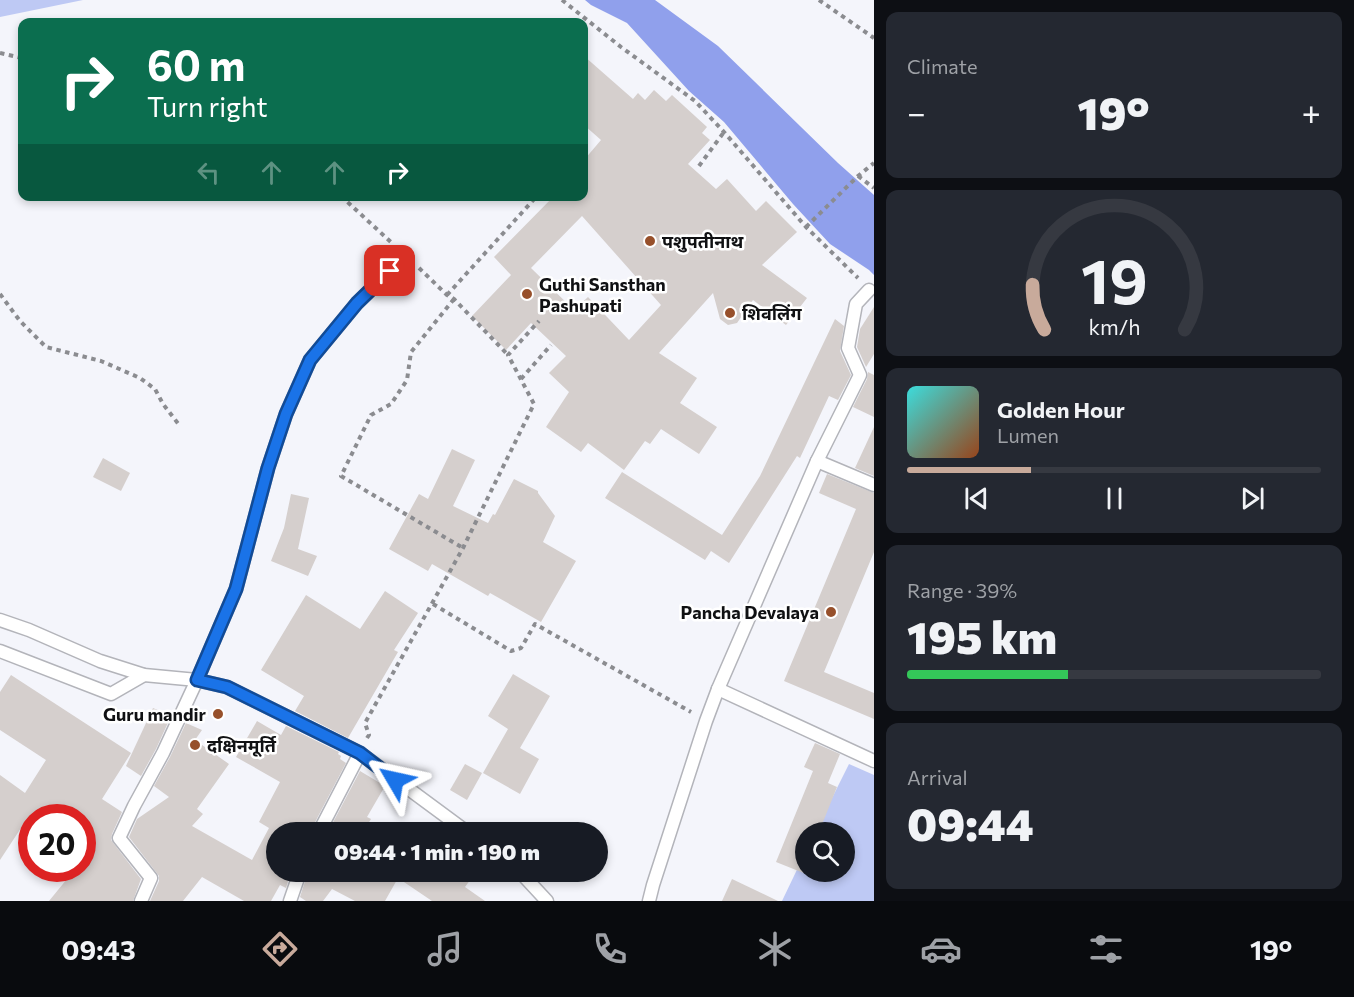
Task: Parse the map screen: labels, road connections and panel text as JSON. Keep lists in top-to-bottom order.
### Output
{
  "places": [
    "पशुपतीनाथ",
    "Guthi Sansthan Pashupati",
    "शिवलिंग",
    "Pancha Devalaya",
    "Guru mandir",
    "दक्षिनमूर्ति"
  ],
  "page": {
    "tile": [
      "Climate",
      ["Range · 39%", "195 km"],
      ["Arrival", "09:44"]
    ],
    "turn": ["60 m", "Turn right"],
    "heat": ["−", "19°", "+"],
    "song": ["Golden Hour", "Lumen"],
    "limit": "20",
    "trip": "09:44 · 1 min · 190 m",
    "tabs": ["09:43", "19°"],
    "gauge": ["19", "km/h"]
  }
}
